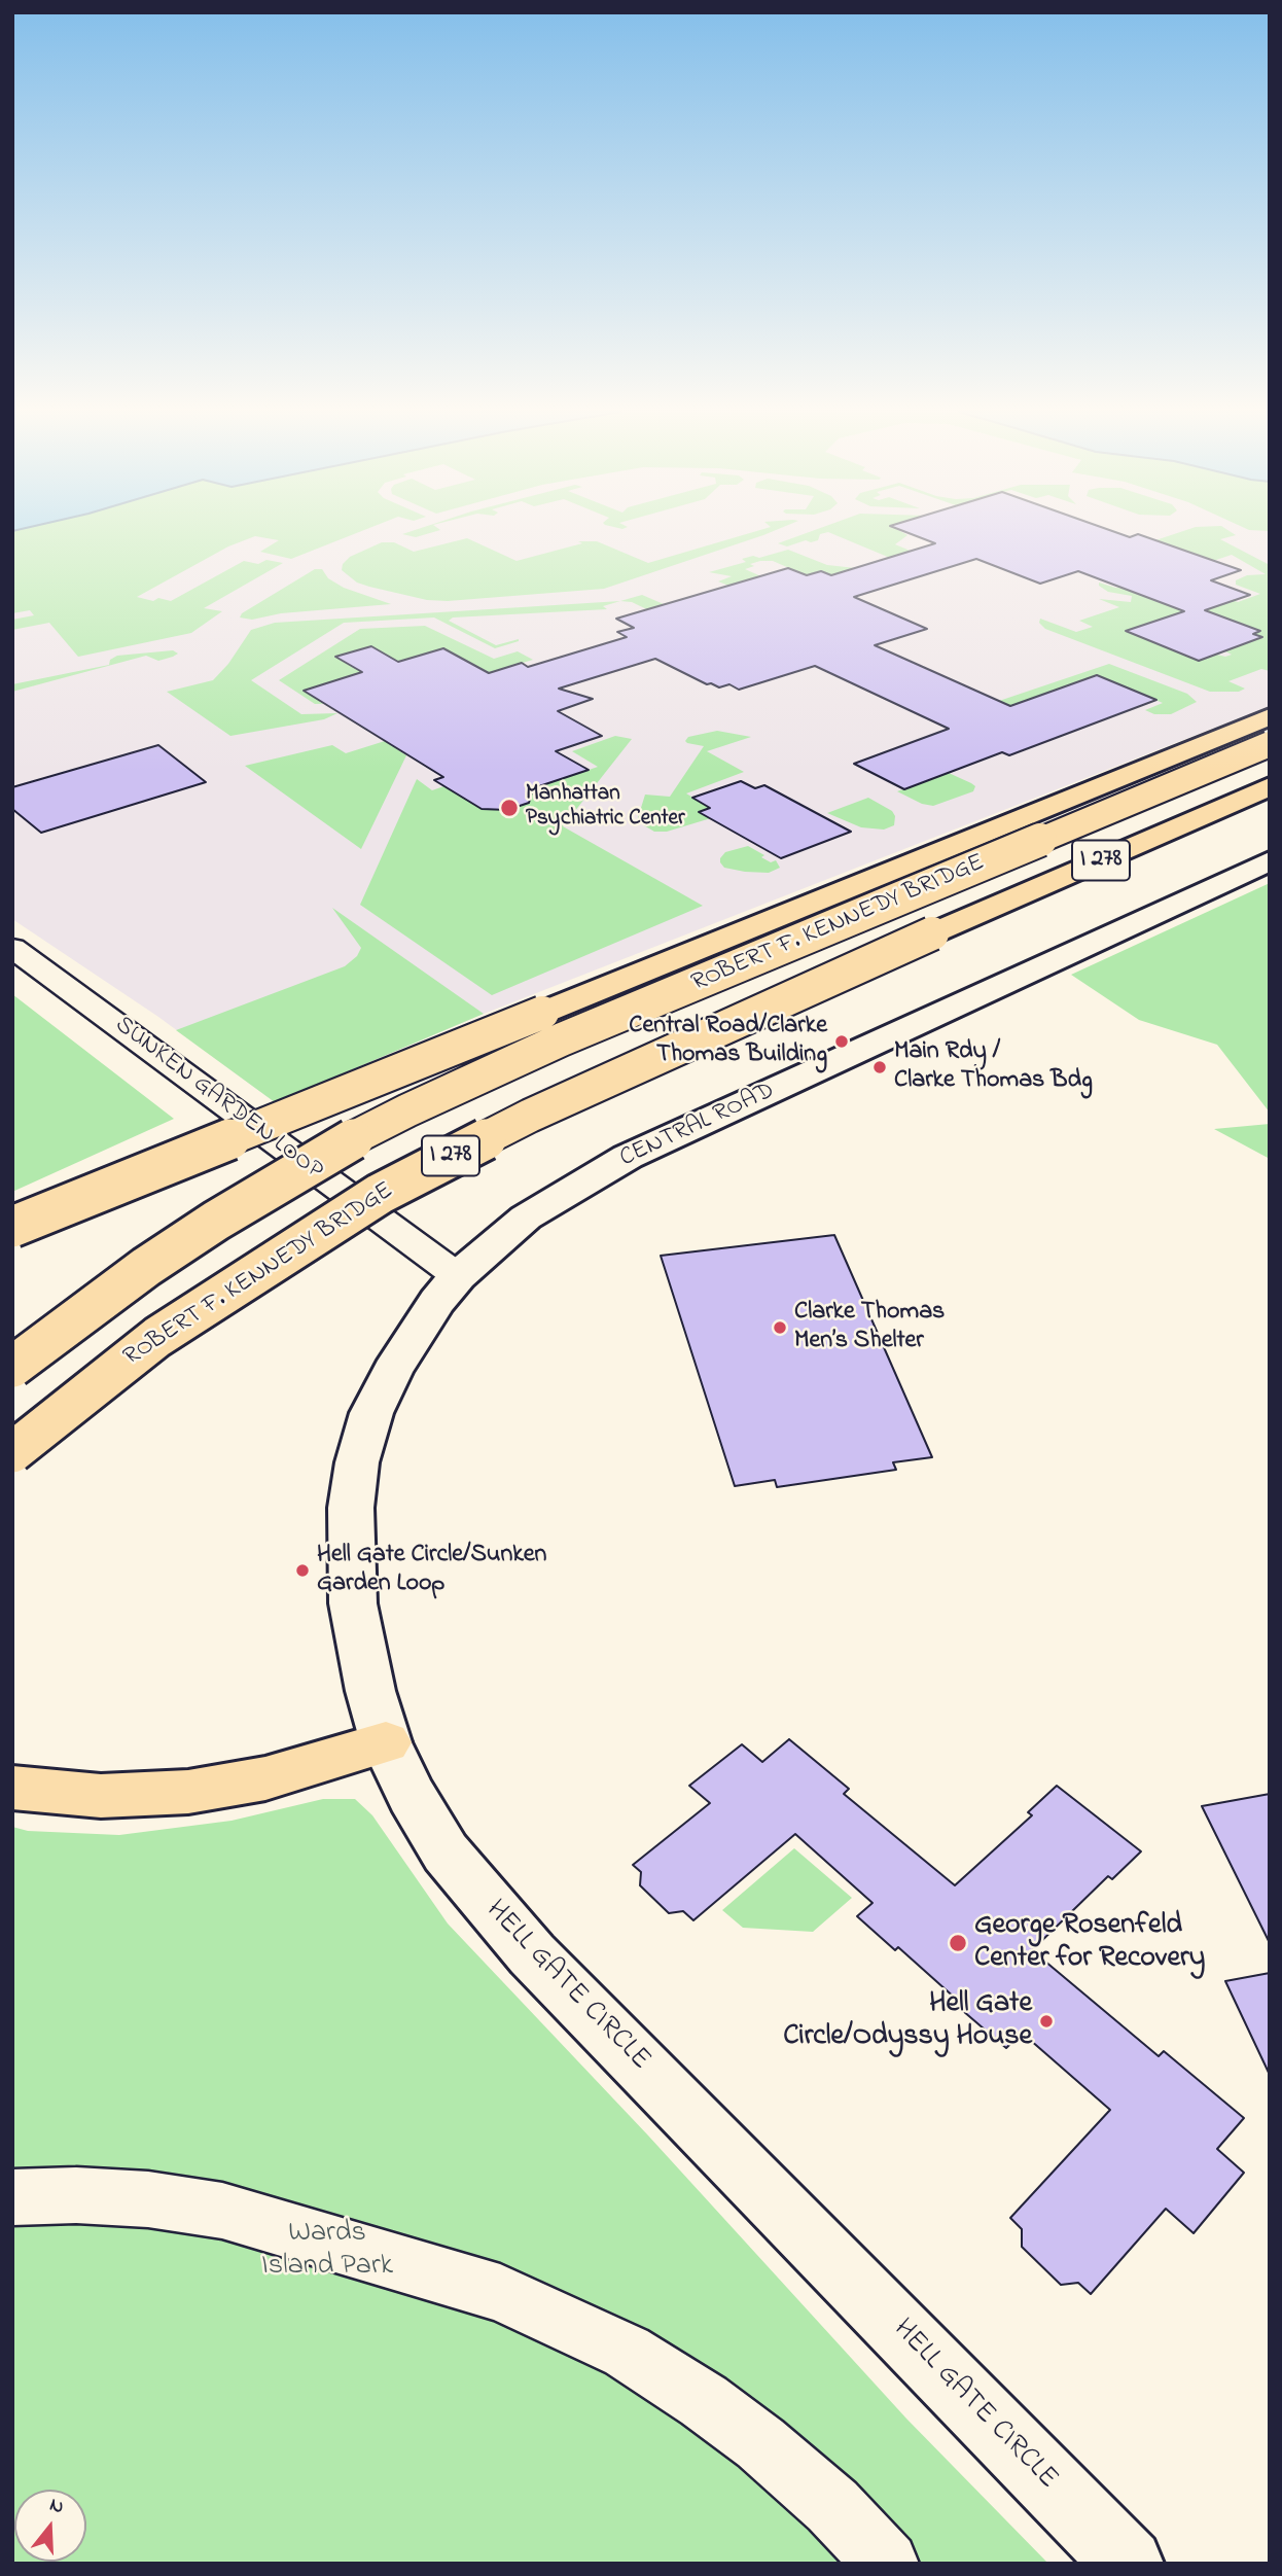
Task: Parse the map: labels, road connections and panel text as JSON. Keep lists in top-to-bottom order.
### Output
{
  "streets": {
    "highway": ["I 278", "ROBERT F. KENNEDY BRIDGE"],
    "street": ["SUNKEN GARDEN LOOP", "CENTRAL ROAD", "HELL GATE CIRCLE"]
  },
  "crossings": [
    ["SUNKEN GARDEN LOOP", "CENTRAL ROAD"],
    ["SUNKEN GARDEN LOOP", "HELL GATE CIRCLE"],
    ["CENTRAL ROAD", "HELL GATE CIRCLE"]
  ],
  "parks": ["Wards Island Park"],
  "places": [
    "Manhattan Psychiatric Center",
    "Central Road/Clarke Thomas Building",
    "Main Rdy / Clarke Thomas Bdg",
    "Clarke Thomas Men’s Shelter",
    "Hell Gate Circle/Sunken Garden Loop",
    "George Rosenfeld Center for Recovery",
    "Hell Gate Circle/Odyssy House"
  ],
  "north": "top"
}
